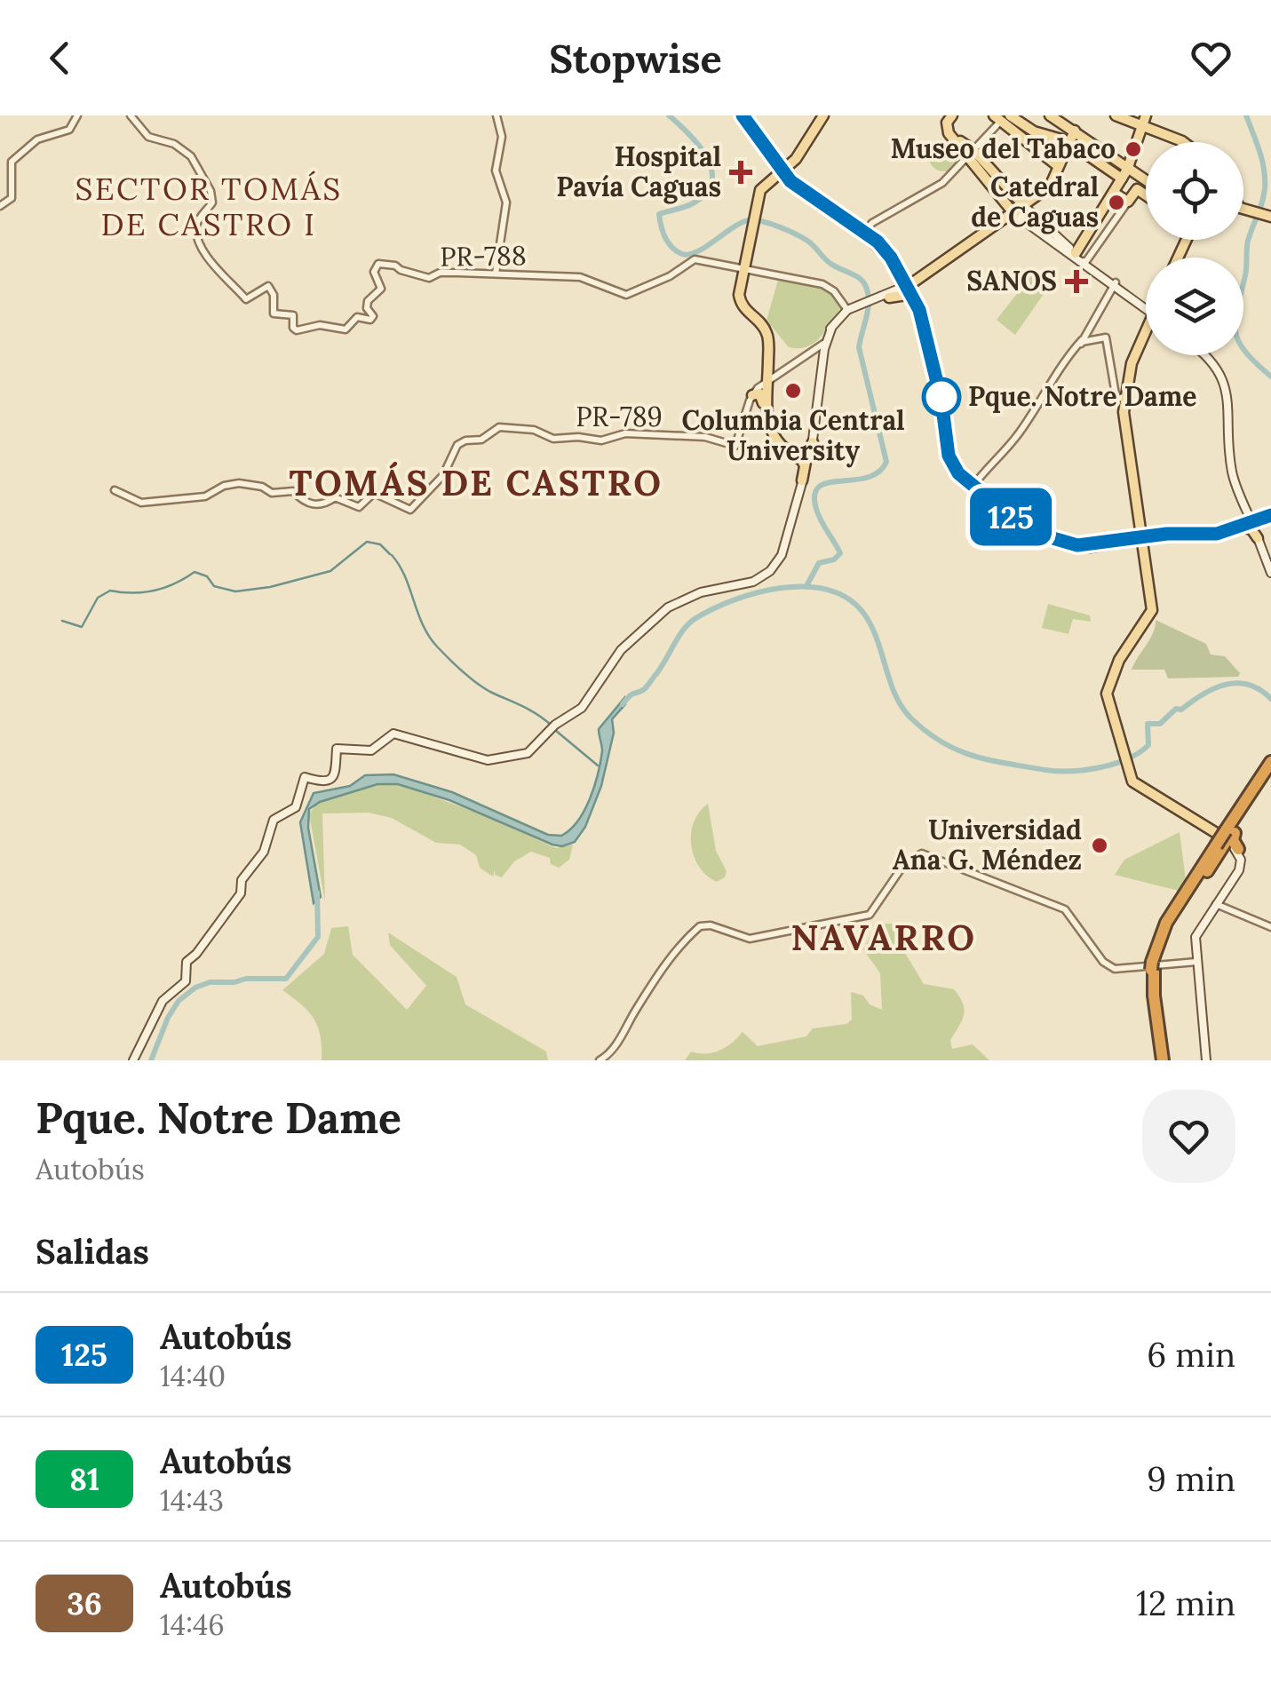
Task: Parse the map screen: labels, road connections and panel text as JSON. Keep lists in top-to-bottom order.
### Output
{
  "streets": {
    "street": ["PR-788", "PR-789"]
  },
  "districts": ["SECTOR TOMÁS DE CASTRO I", "TOMÁS DE CASTRO", "NAVARRO"],
  "places": {
    "other": [
      "Museo del Tabaco",
      "Catedral de Caguas",
      "Columbia Central University",
      "Pque. Notre Dame",
      "Universidad Ana G. Méndez"
    ],
    "health": ["Hospital Pavía Caguas", "SANOS"]
  },
  "lines": ["bus line 125"],
  "page": {
    "header": "Stopwise",
    "on_map": "125",
    "heading": [
      ["Pque. Notre Dame", "Autobús"],
      "Salidas"
    ],
    "list": [
      {
        "mark": "125",
        "name": "Autobús",
        "note": "14:40",
        "value": "6 min"
      },
      {
        "mark": "81",
        "name": "Autobús",
        "note": "14:43",
        "value": "9 min"
      },
      {
        "mark": "36",
        "name": "Autobús",
        "note": "14:46",
        "value": "12 min"
      }
    ]
  }
}
